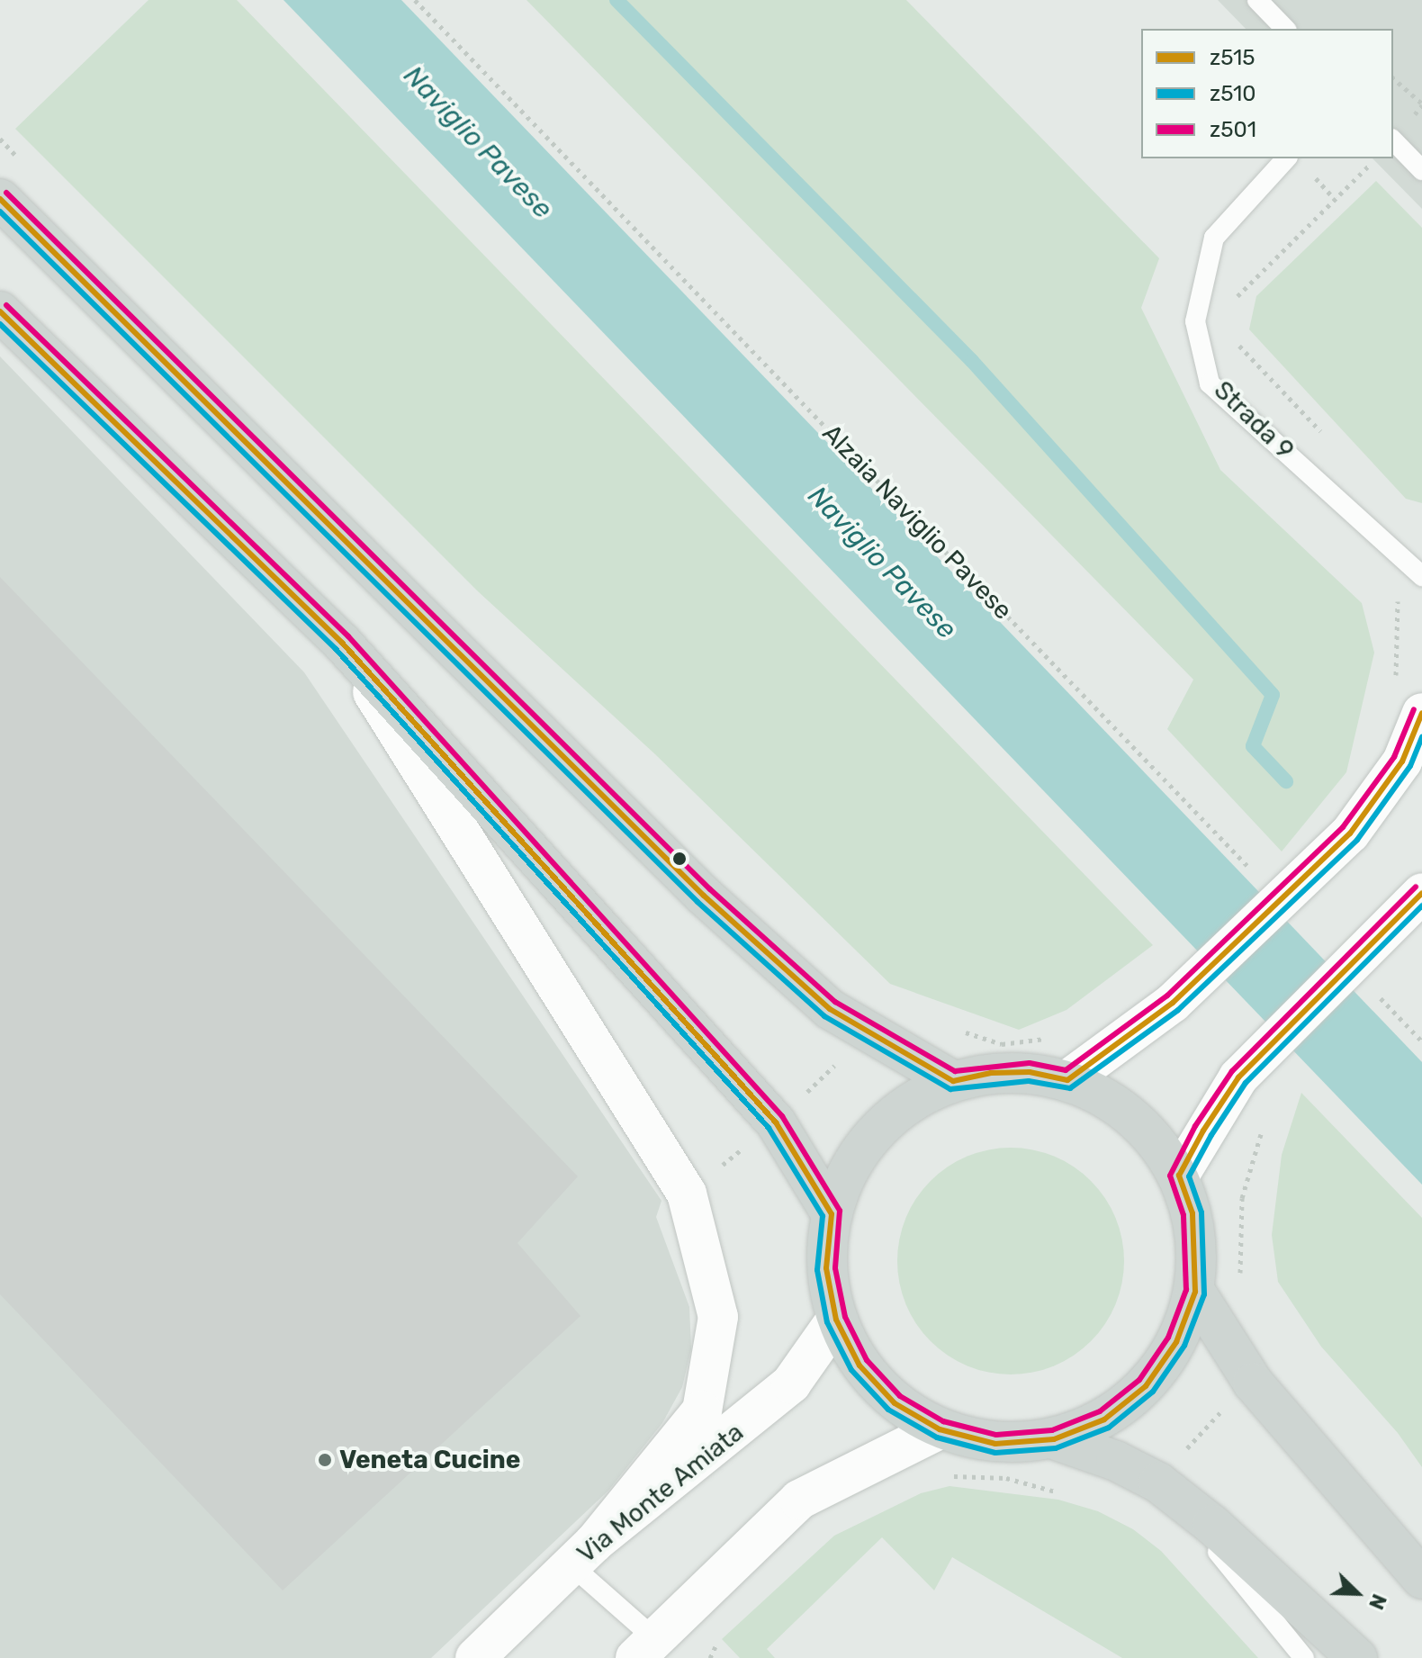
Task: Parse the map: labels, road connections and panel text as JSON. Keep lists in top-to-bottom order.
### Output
{
  "streets": {
    "main road": ["Via Monte Amiata"],
    "lane": ["Strada 9"],
    "path": ["Alzaia Naviglio Pavese"]
  },
  "water": ["Naviglio Pavese"],
  "places": ["Veneta Cucine"],
  "lines": ["transit line z501", "transit line z515", "transit line z510"],
  "legend": ["z515", "z510", "z501"],
  "north": "bottom right"
}
